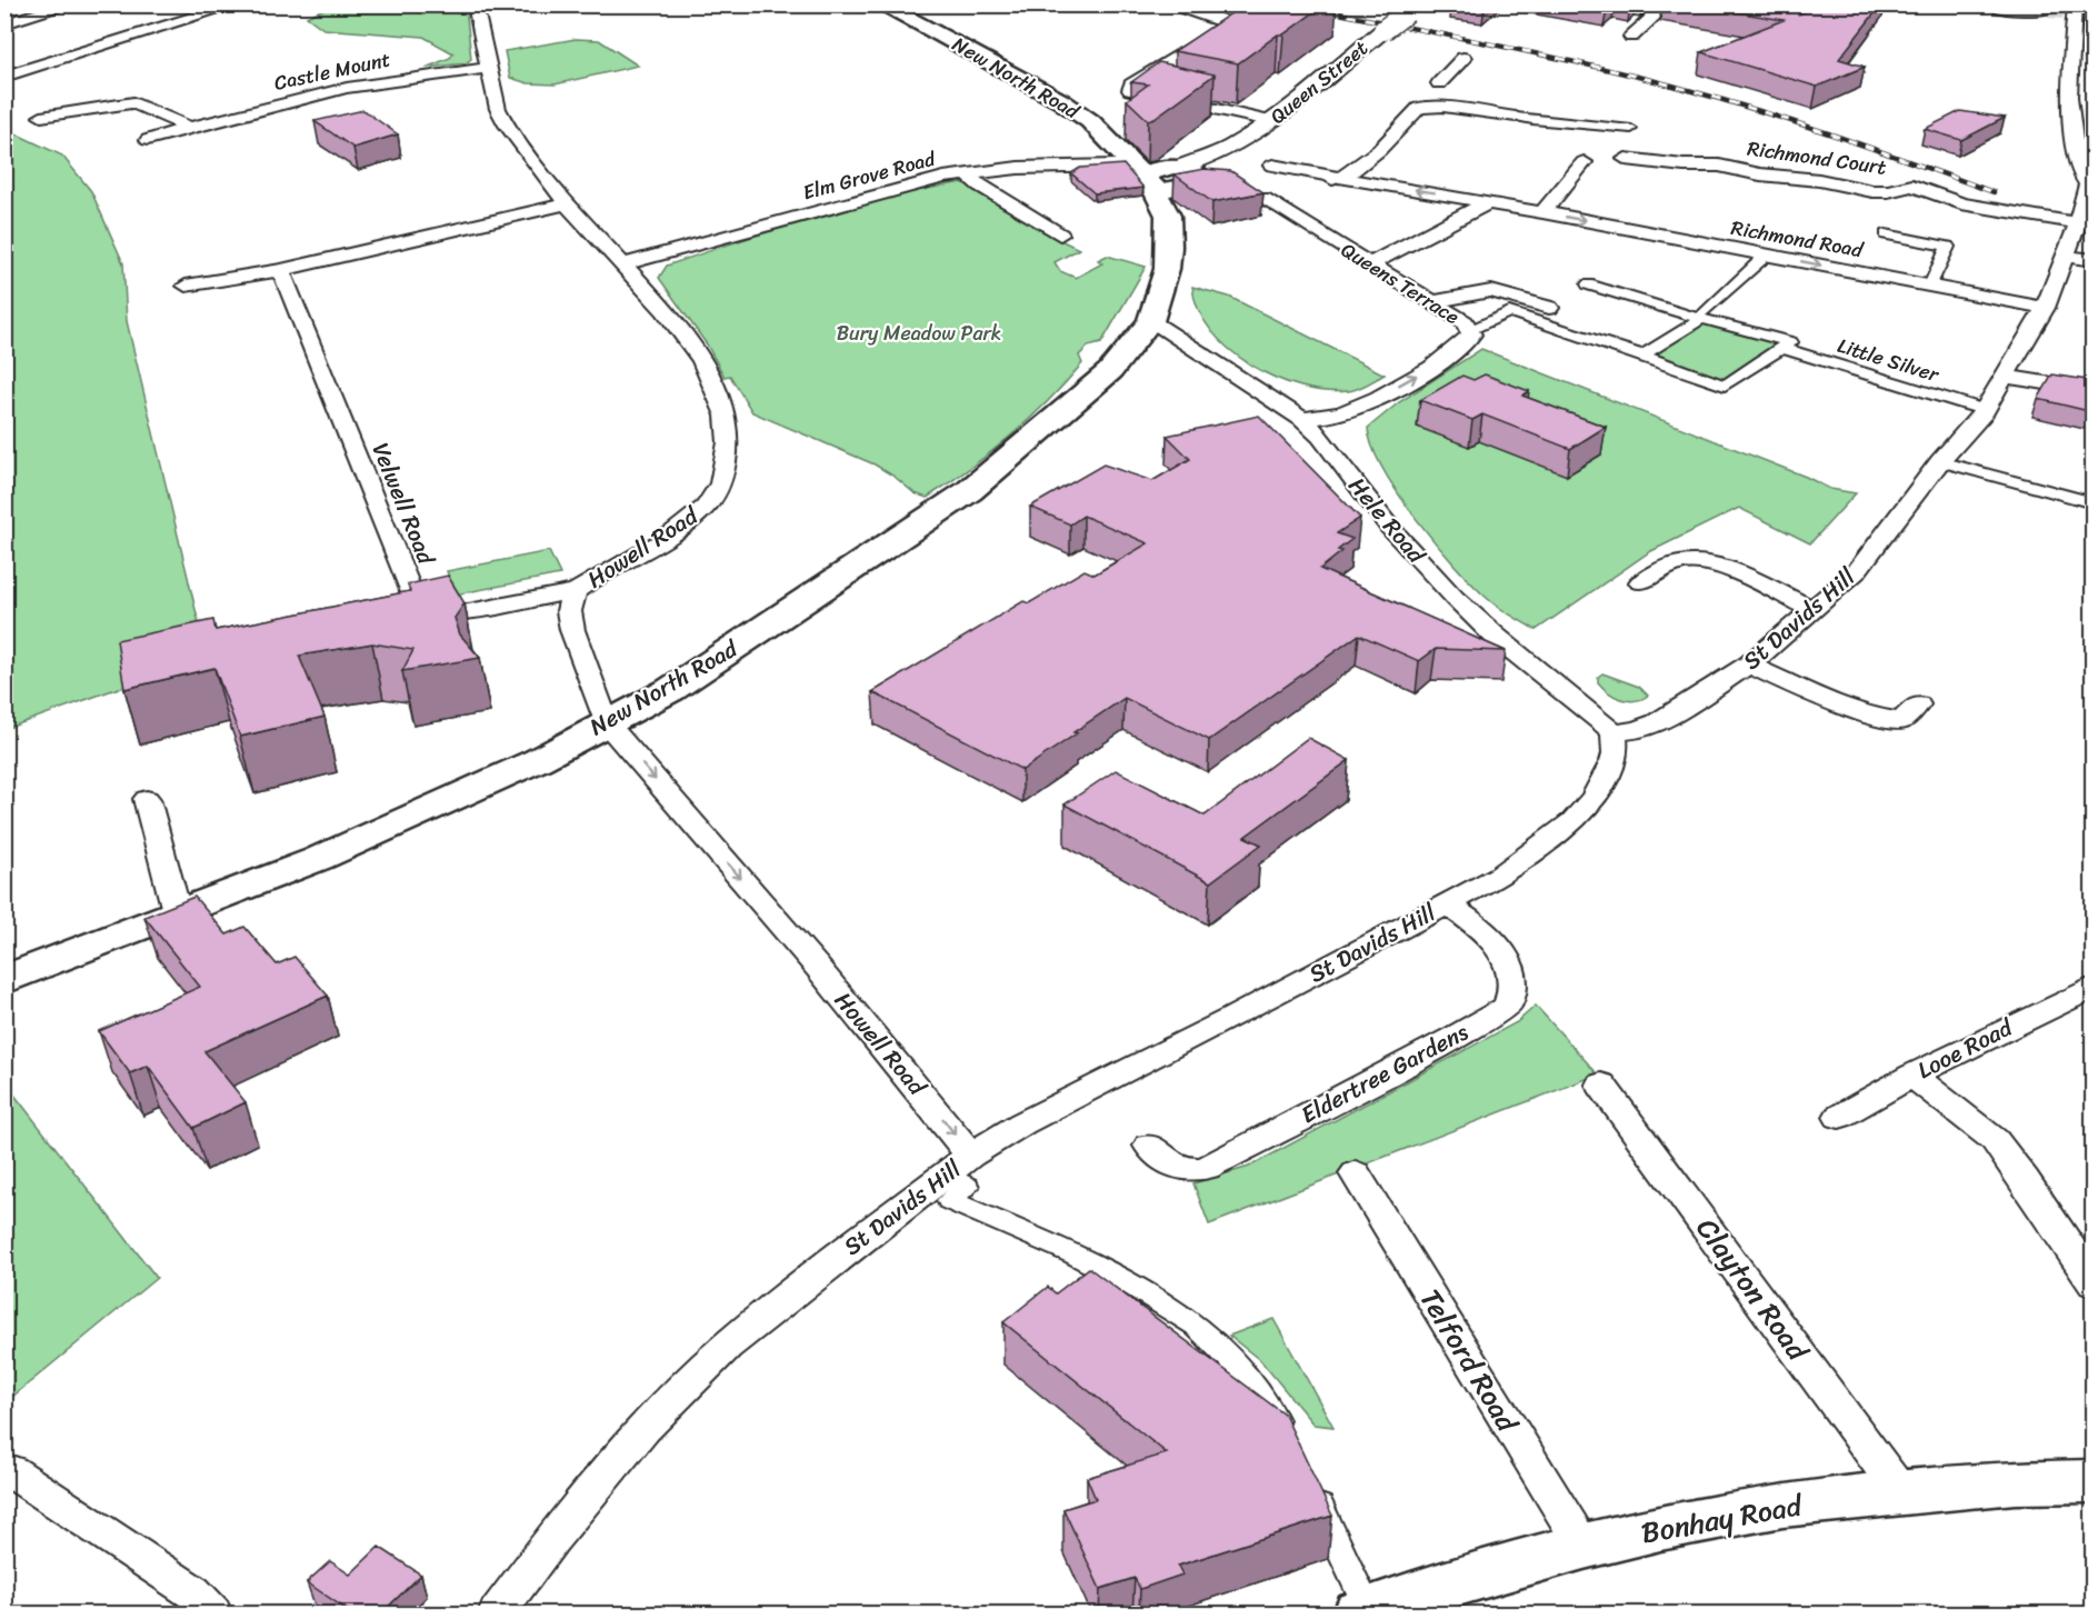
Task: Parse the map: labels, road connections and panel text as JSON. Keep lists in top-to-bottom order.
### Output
{
  "streets": {
    "main road": ["New North Road", "Bonhay Road"],
    "street": [
      "Castle Mount",
      "Queen Street",
      "Richmond Court",
      "Elm Grove Road",
      "Richmond Road",
      "Queens Terrace",
      "Little Silver",
      "Velwell Road",
      "Hele Road",
      "Howell Road",
      "St Davids Hill",
      "Looe Road",
      "Eldertree Gardens",
      "Clayton Road",
      "Telford Road"
    ]
  },
  "crossings": [
    ["Castle Mount", "Howell Road"],
    ["New North Road", "Queen Street"],
    ["New North Road", "Elm Grove Road"],
    ["New North Road", "Hele Road"],
    ["New North Road", "Howell Road"],
    ["Queen Street", "Elm Grove Road"],
    ["Richmond Court", "St Davids Hill"],
    ["Elm Grove Road", "Howell Road"],
    ["Richmond Road", "Queens Terrace"],
    ["Richmond Road", "St Davids Hill"],
    ["Queens Terrace", "Hele Road"],
    ["Little Silver", "St Davids Hill"],
    ["Velwell Road", "Howell Road"],
    ["Hele Road", "St Davids Hill"],
    ["Howell Road", "St Davids Hill"],
    ["St Davids Hill", "Eldertree Gardens"],
    ["Clayton Road", "Bonhay Road"],
    ["Telford Road", "Bonhay Road"]
  ],
  "one_way": ["Howell Road"],
  "parks": ["Bury Meadow Park"]
}
